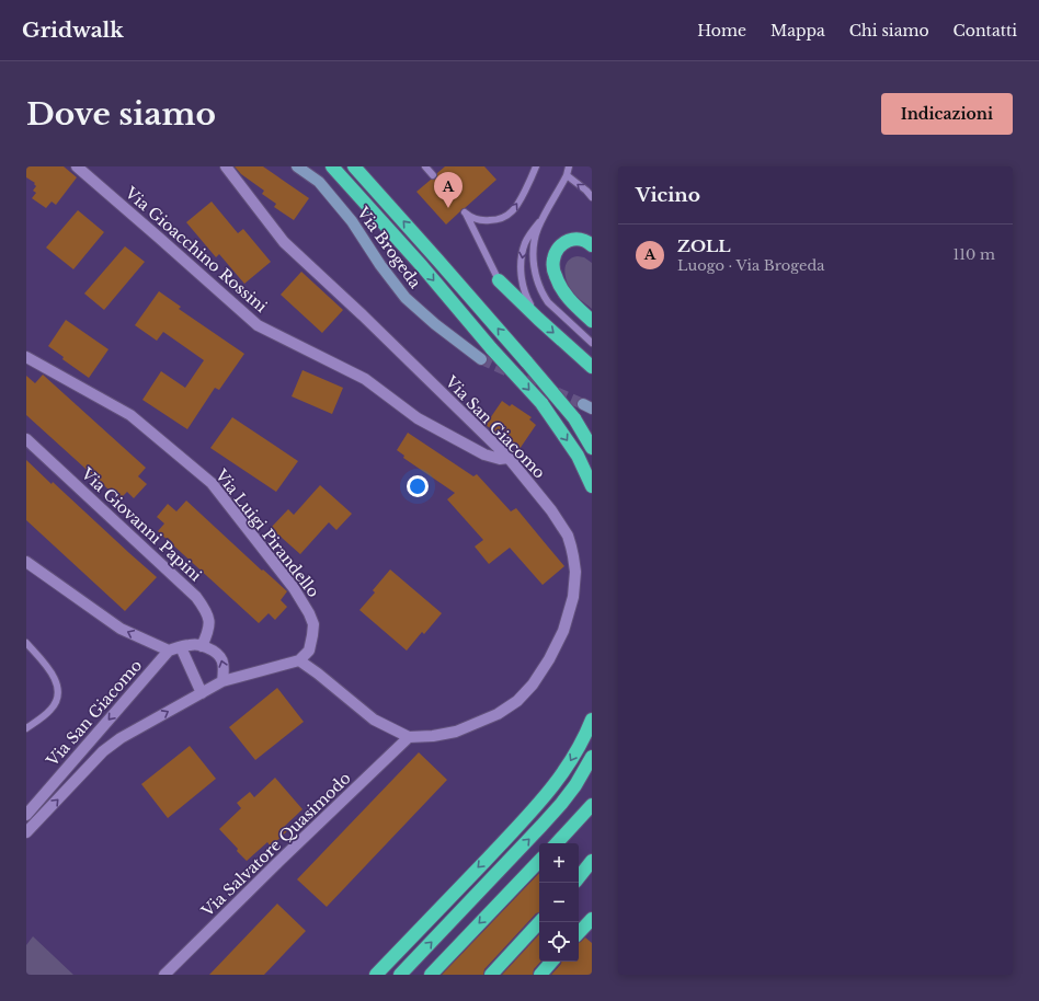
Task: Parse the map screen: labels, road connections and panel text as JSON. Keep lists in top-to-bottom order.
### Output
{
  "streets": {
    "street": [
      "Via Brogeda",
      "Via Gioacchino Rossini",
      "Via San Giacomo",
      "Via Giovanni Papini",
      "Via Luigi Pirandello",
      "Via Salvatore Quasimodo"
    ]
  },
  "crossings": [
    ["Via Gioacchino Rossini", "Via San Giacomo"],
    ["Via San Giacomo", "Via Salvatore Quasimodo"]
  ],
  "page": {
    "header": "Gridwalk",
    "nav": [
      "Home",
      "Mappa",
      "Chi siamo",
      "Contatti"
    ],
    "buttons": "Indicazioni",
    "title": "Dove siamo",
    "heading": "Vicino",
    "pins": "A",
    "list": [
      {
        "mark": "A",
        "name": "ZOLL",
        "note": "Luogo · Via Brogeda",
        "value": "110 m"
      }
    ],
    "map_buttons": ["+", "−"]
  }
}
